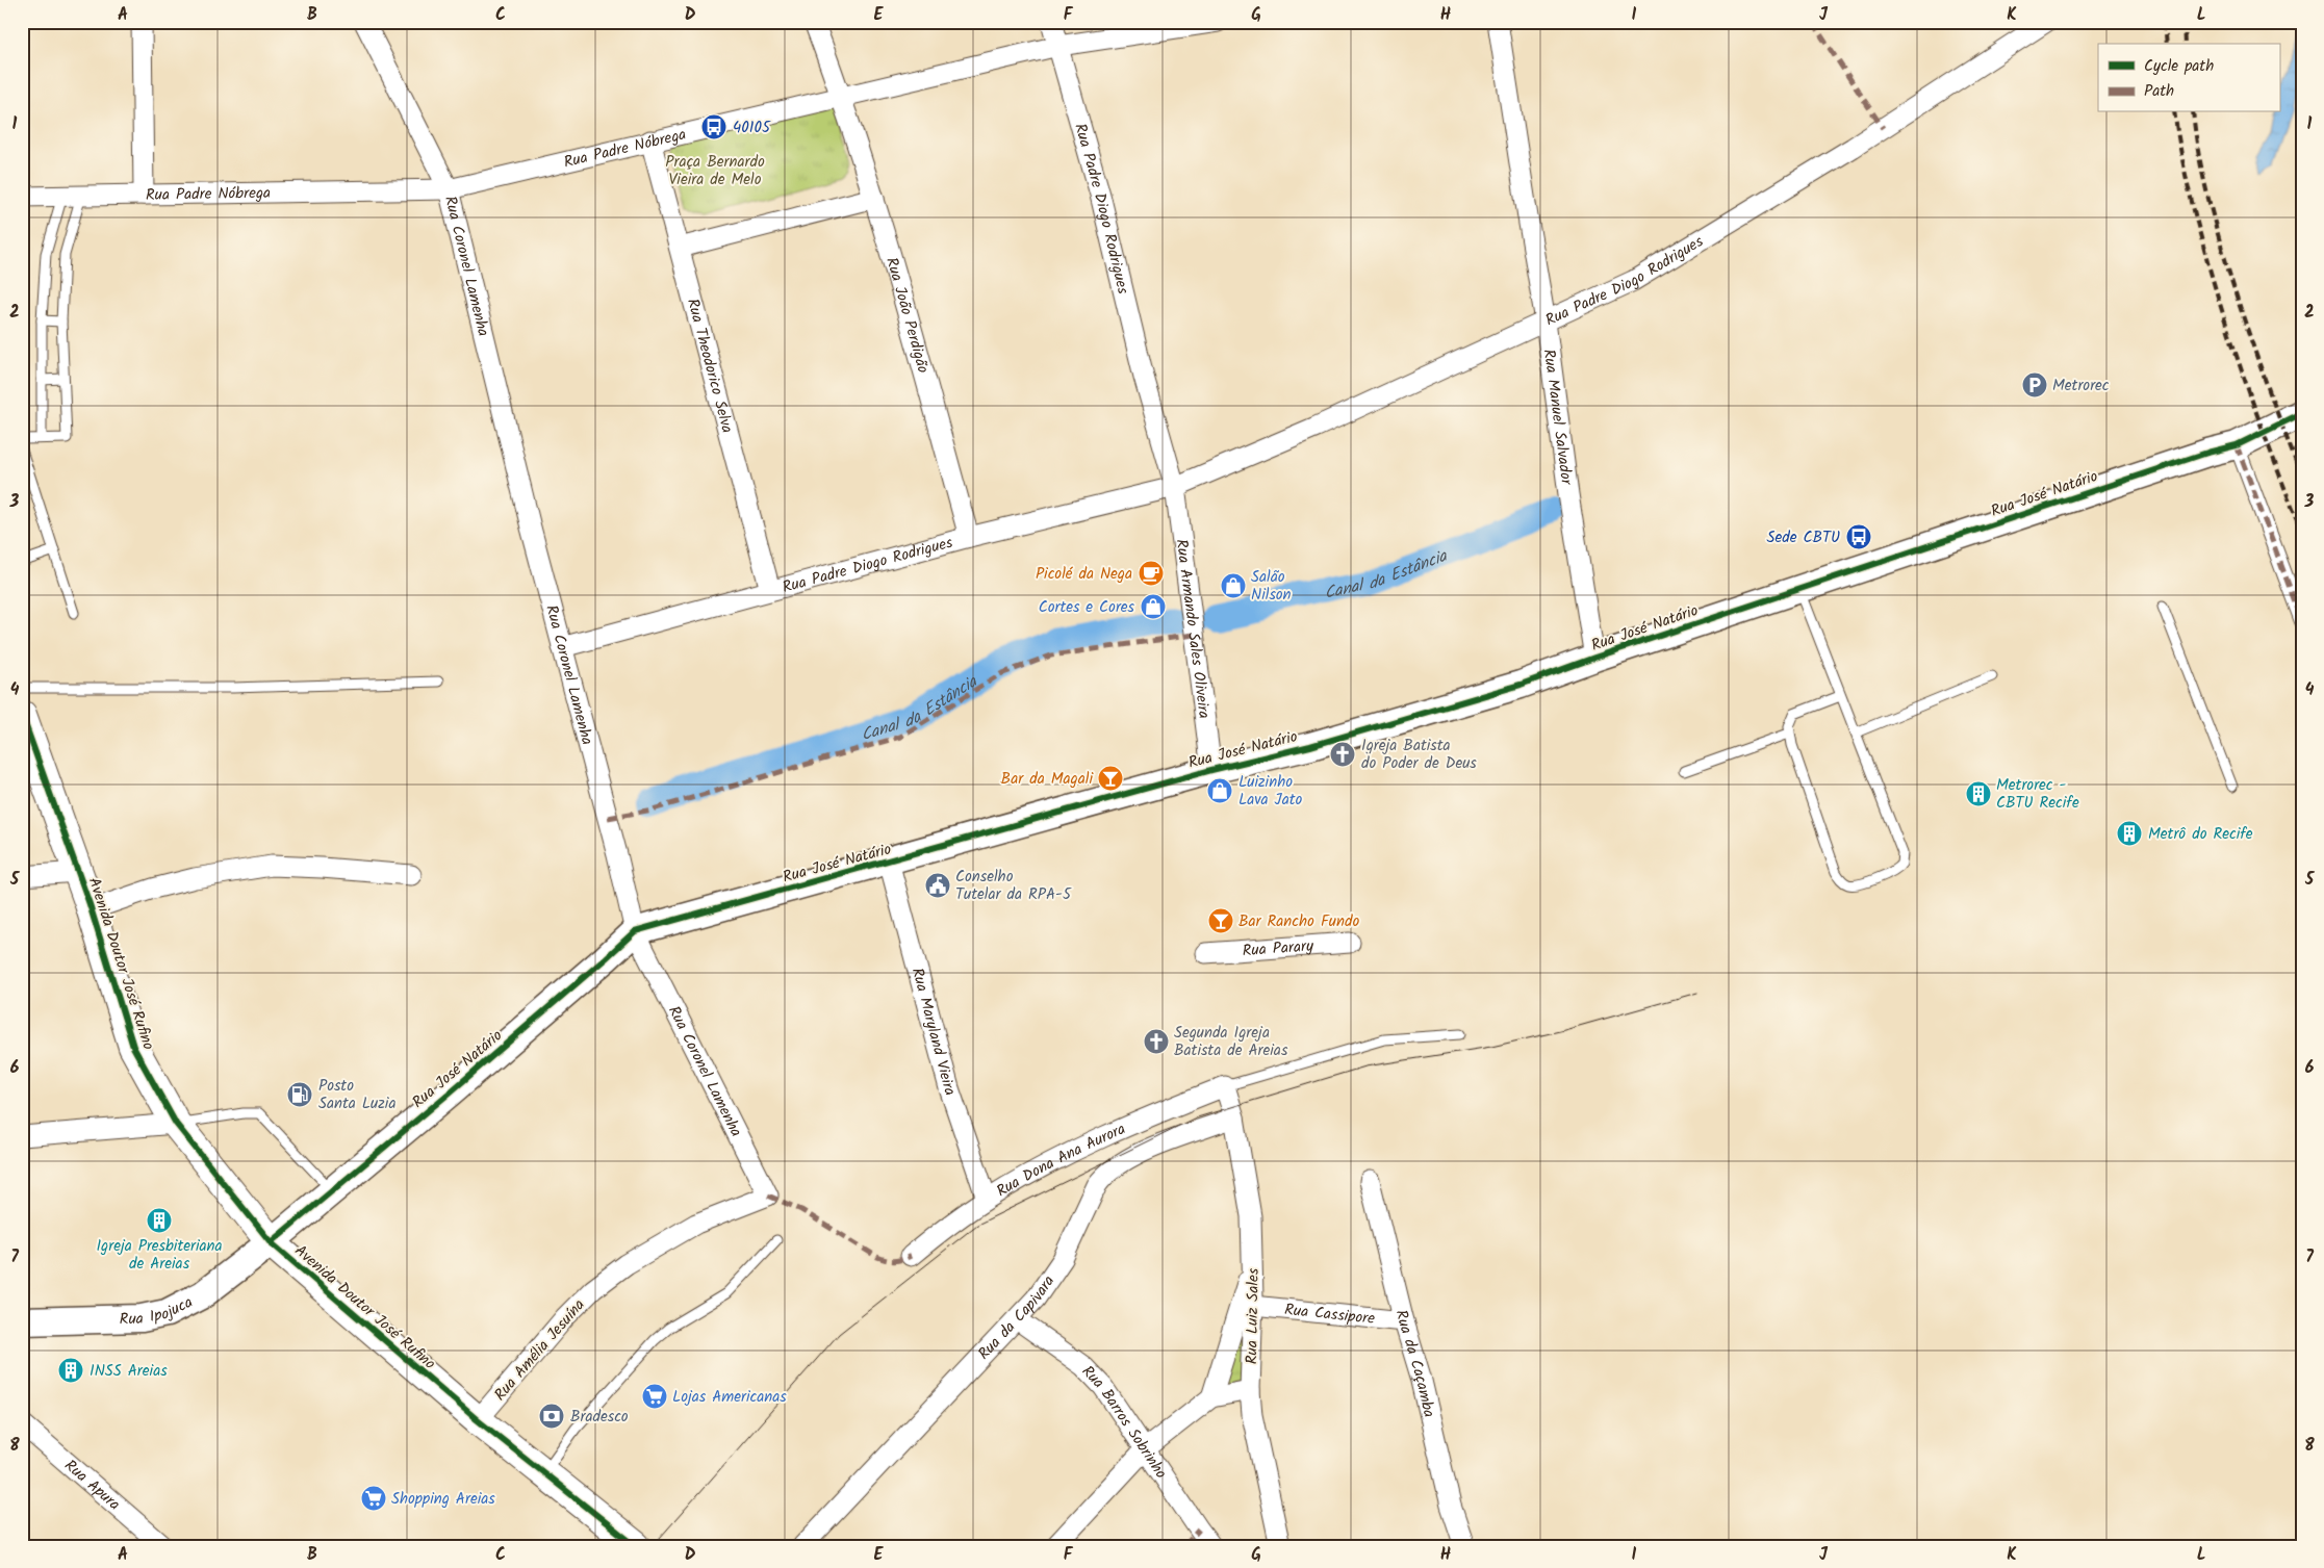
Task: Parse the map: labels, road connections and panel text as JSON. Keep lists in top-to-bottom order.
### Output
{
  "streets": {
    "main road": ["Rua José Natário", "Avenida Doutor José Rufino", "Rua Ipojuca"],
    "street": [
      "Rua Padre Nóbrega",
      "Rua Padre Diogo Rodrigues",
      "Rua Coronel Lamenha",
      "Rua João Perdigão",
      "Rua Theodorico Selva",
      "Rua Manuel Salvador",
      "Rua Armando Sales Oliveira",
      "Rua Parary",
      "Rua Maryland Vieira",
      "Rua Dona Ana Aurora",
      "Rua Cassipore",
      "Rua Luiz Sales",
      "Rua da Capivara",
      "Rua Amélia Jesuína",
      "Rua da Caçamba",
      "Rua Barros Sobrinho",
      "Rua Apura"
    ]
  },
  "crossings": [
    ["Rua Padre Nóbrega", "Rua Padre Diogo Rodrigues"],
    ["Rua Padre Nóbrega", "Rua Coronel Lamenha"],
    ["Rua Padre Nóbrega", "Rua João Perdigão"],
    ["Rua Padre Nóbrega", "Rua Theodorico Selva"],
    ["Rua Padre Diogo Rodrigues", "Rua Coronel Lamenha"],
    ["Rua Padre Diogo Rodrigues", "Rua João Perdigão"],
    ["Rua Padre Diogo Rodrigues", "Rua Theodorico Selva"],
    ["Rua Padre Diogo Rodrigues", "Rua Manuel Salvador"],
    ["Rua Padre Diogo Rodrigues", "Rua Armando Sales Oliveira"],
    ["Rua Coronel Lamenha", "Rua José Natário"],
    ["Rua Coronel Lamenha", "Rua Amélia Jesuína"],
    ["Rua Manuel Salvador", "Rua José Natário"],
    ["Rua José Natário", "Rua Armando Sales Oliveira"],
    ["Rua José Natário", "Avenida Doutor José Rufino"],
    ["Rua José Natário", "Rua Maryland Vieira"],
    ["Rua José Natário", "Rua Ipojuca"],
    ["Avenida Doutor José Rufino", "Rua Ipojuca"],
    ["Avenida Doutor José Rufino", "Rua Amélia Jesuína"],
    ["Rua Maryland Vieira", "Rua Dona Ana Aurora"],
    ["Rua Dona Ana Aurora", "Rua Luiz Sales"],
    ["Rua Cassipore", "Rua Luiz Sales"],
    ["Rua Cassipore", "Rua da Caçamba"],
    ["Rua Luiz Sales", "Rua da Capivara"],
    ["Rua da Capivara", "Rua Barros Sobrinho"]
  ],
  "water": ["Canal da Estância"],
  "parks": ["Praça Bernardo Vieira de Melo"],
  "places": {
    "bus stop": ["40105", "Sede CBTU"],
    "parking": ["Metrorec"],
    "cafe": ["Picolé da Nega"],
    "shop": ["Salão Nilson", "Cortes e Cores", "Luizinho Lava Jato"],
    "church": ["Igreja Batista do Poder de Deus", "Segunda Igreja Batista de Areias"],
    "bar": ["Bar da Magali", "Bar Rancho Fundo"],
    "building": [
      "Metrorec - CBTU Recife",
      "Metrô do Recife",
      "Igreja Presbiteriana de Areias",
      "INSS Areias"
    ],
    "public building": ["Conselho Tutelar da RPA-5"],
    "fuel station": ["Posto Santa Luzia"],
    "supermarket": ["Lojas Americanas", "Shopping Areias"],
    "bank": ["Bradesco"]
  },
  "legend": ["Cycle path", "Path"],
  "grid": {
    "columns": [
      "A",
      "B",
      "C",
      "D",
      "E",
      "F",
      "G",
      "H",
      "I",
      "J",
      "K",
      "L"
    ],
    "rows": [
      "1",
      "2",
      "3",
      "4",
      "5",
      "6",
      "7",
      "8"
    ]
  }
}
